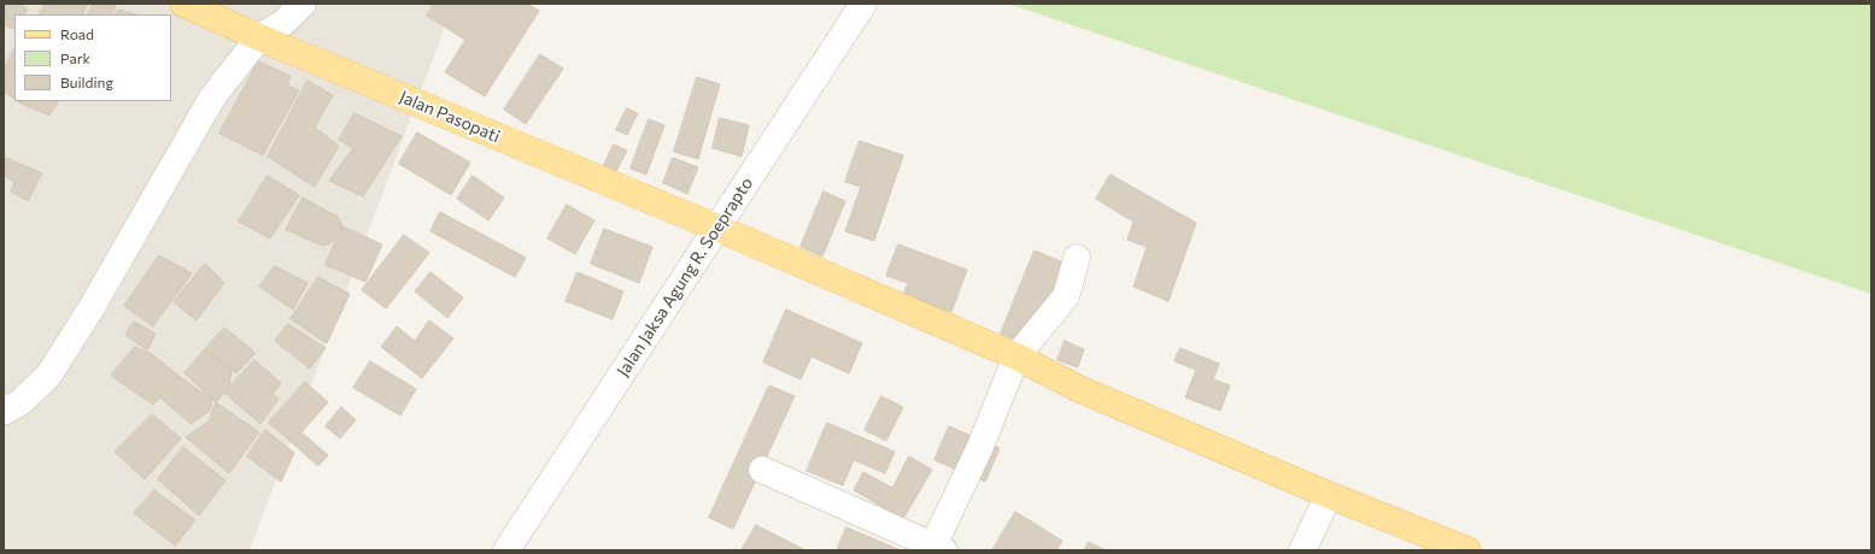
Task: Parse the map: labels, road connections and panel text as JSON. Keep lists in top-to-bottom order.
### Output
{
  "streets": {
    "main road": ["Jalan Pasopati"],
    "street": ["Jalan Jaksa Agung R. Soeprapto"]
  },
  "crossings": [
    ["Jalan Pasopati", "Jalan Jaksa Agung R. Soeprapto"]
  ],
  "legend": ["Road", "Park", "Building"]
}
